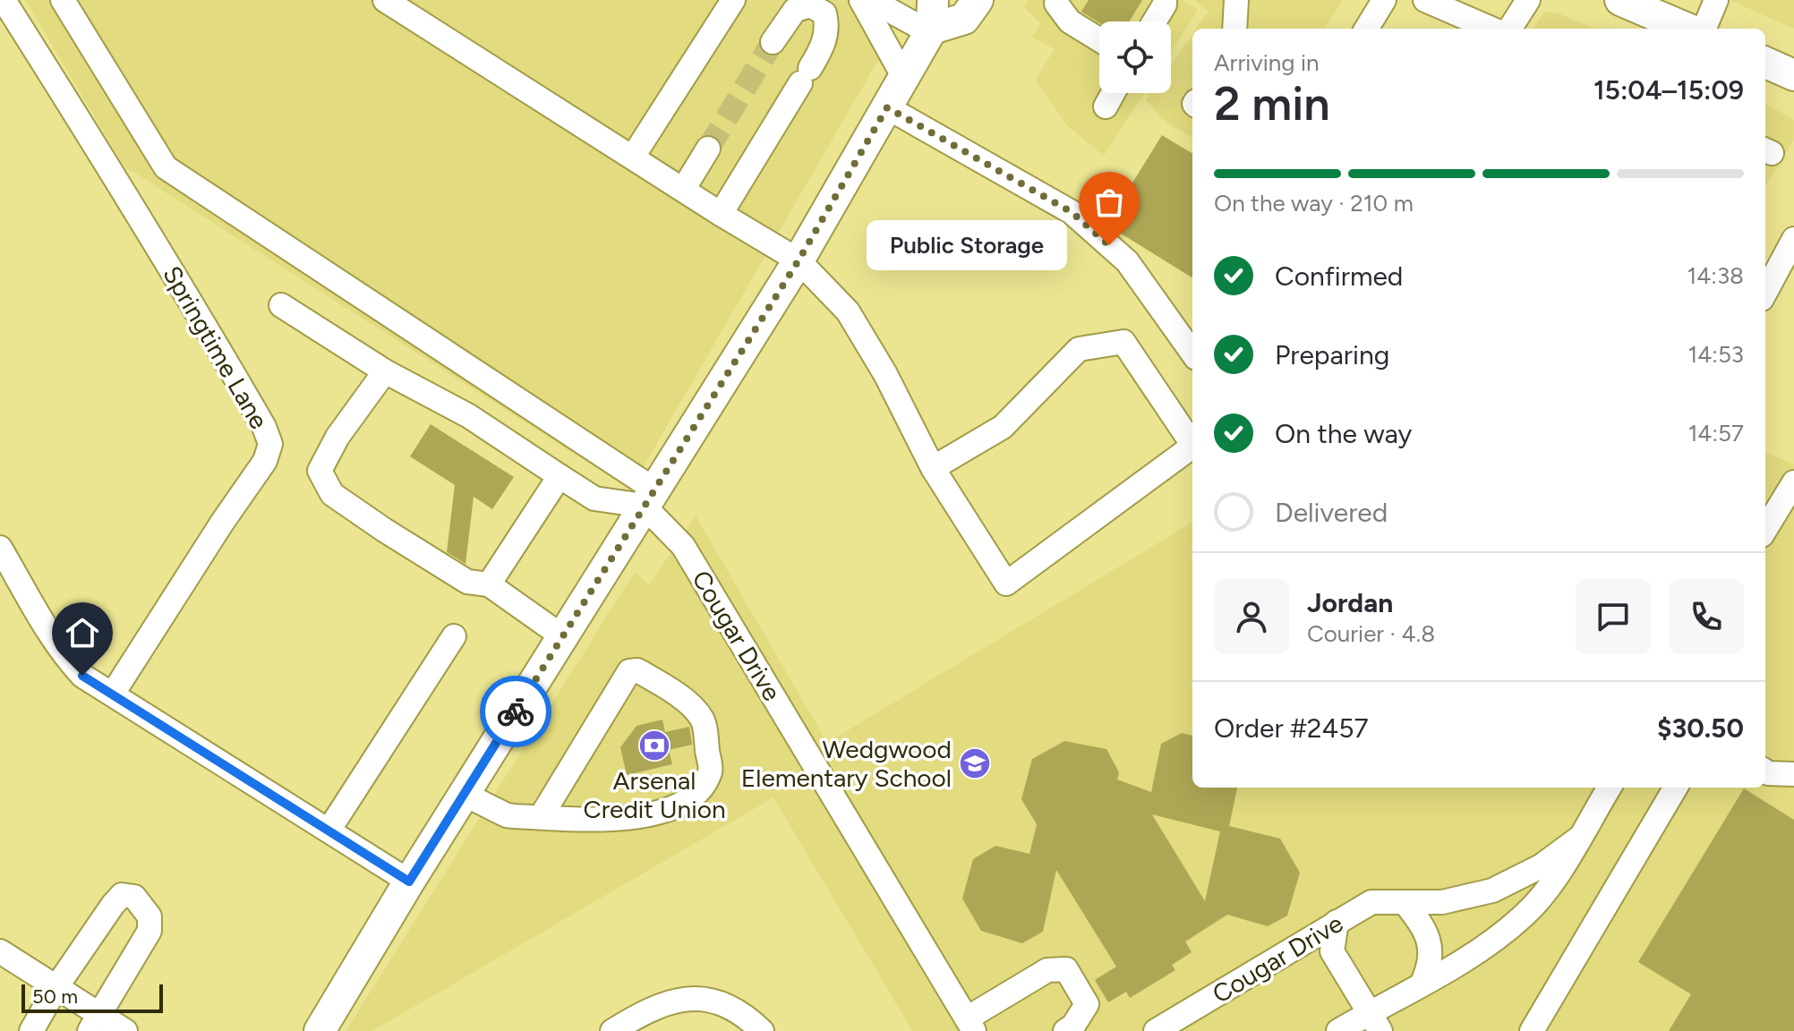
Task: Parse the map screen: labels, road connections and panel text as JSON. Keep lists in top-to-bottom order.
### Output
{
  "streets": {
    "street": ["Springtime Lane", "Cougar Drive"]
  },
  "places": {
    "other": ["Public Storage"],
    "bank": ["Arsenal Credit Union"],
    "school or university": ["Wedgwood Elementary School"]
  },
  "scale_bar": "50 m",
  "page": {
    "heading": ["2 min", "Arriving in", "15:04–15:09"],
    "panel": [
      "Jordan",
      "Courier · 4.8",
      "Order #2457",
      "$30.50"
    ],
    "bar": "On the way · 210 m",
    "bubble": "Public Storage",
    "list": [
      ["Confirmed", "14:38"],
      ["Preparing", "14:53"],
      ["On the way", "14:57"],
      "Delivered"
    ],
    "scale": "50 m"
  }
}
